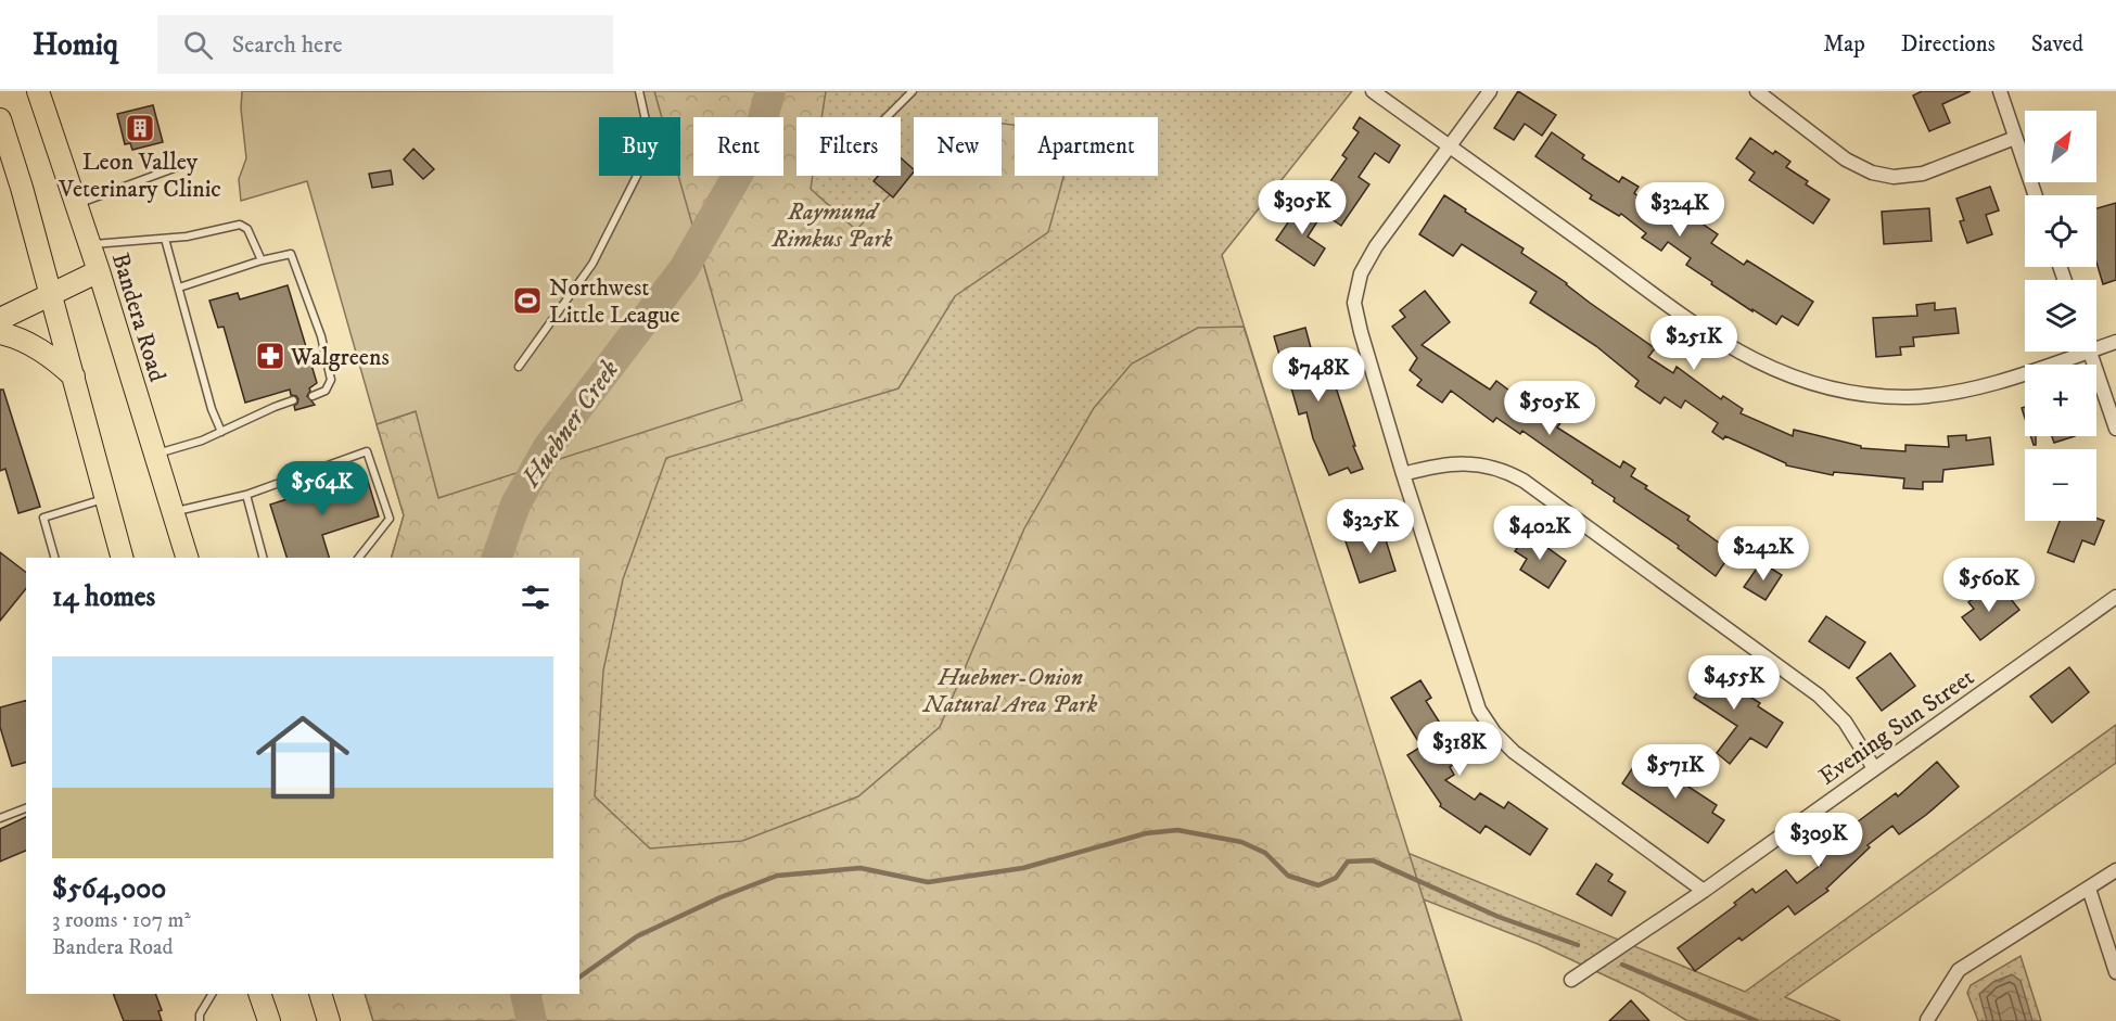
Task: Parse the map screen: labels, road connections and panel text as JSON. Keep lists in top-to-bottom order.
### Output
{
  "streets": {
    "main road": ["Bandera Road"],
    "street": ["Evening Sun Street"]
  },
  "water": ["Huebner Creek"],
  "parks": ["Raymund Rimkus Park", "Huebner-Onion Natural Area Park"],
  "places": {
    "building": ["Leon Valley Veterinary Clinic"],
    "sports": ["Northwest Little League"],
    "pharmacy": ["Walgreens"]
  },
  "north": "top right",
  "page": {
    "header": "Homiq",
    "search": "Search here",
    "nav": ["Map", "Directions", "Saved"],
    "map_buttons": ["+", "−"],
    "chip": [
      "Buy",
      "Rent",
      "Filters",
      "New",
      "Apartment"
    ],
    "price": [
      "$305K",
      "$324K",
      "$251K",
      "$748K",
      "$505K",
      "$564K",
      "$325K",
      "$402K",
      "$242K",
      "$560K",
      "$455K",
      "$318K",
      "$571K",
      "$309K"
    ],
    "heading": "14 homes",
    "list": [
      {
        "name": "$564,000",
        "note": "3 rooms · 107 m² · Bandera Road"
      }
    ]
  }
}
